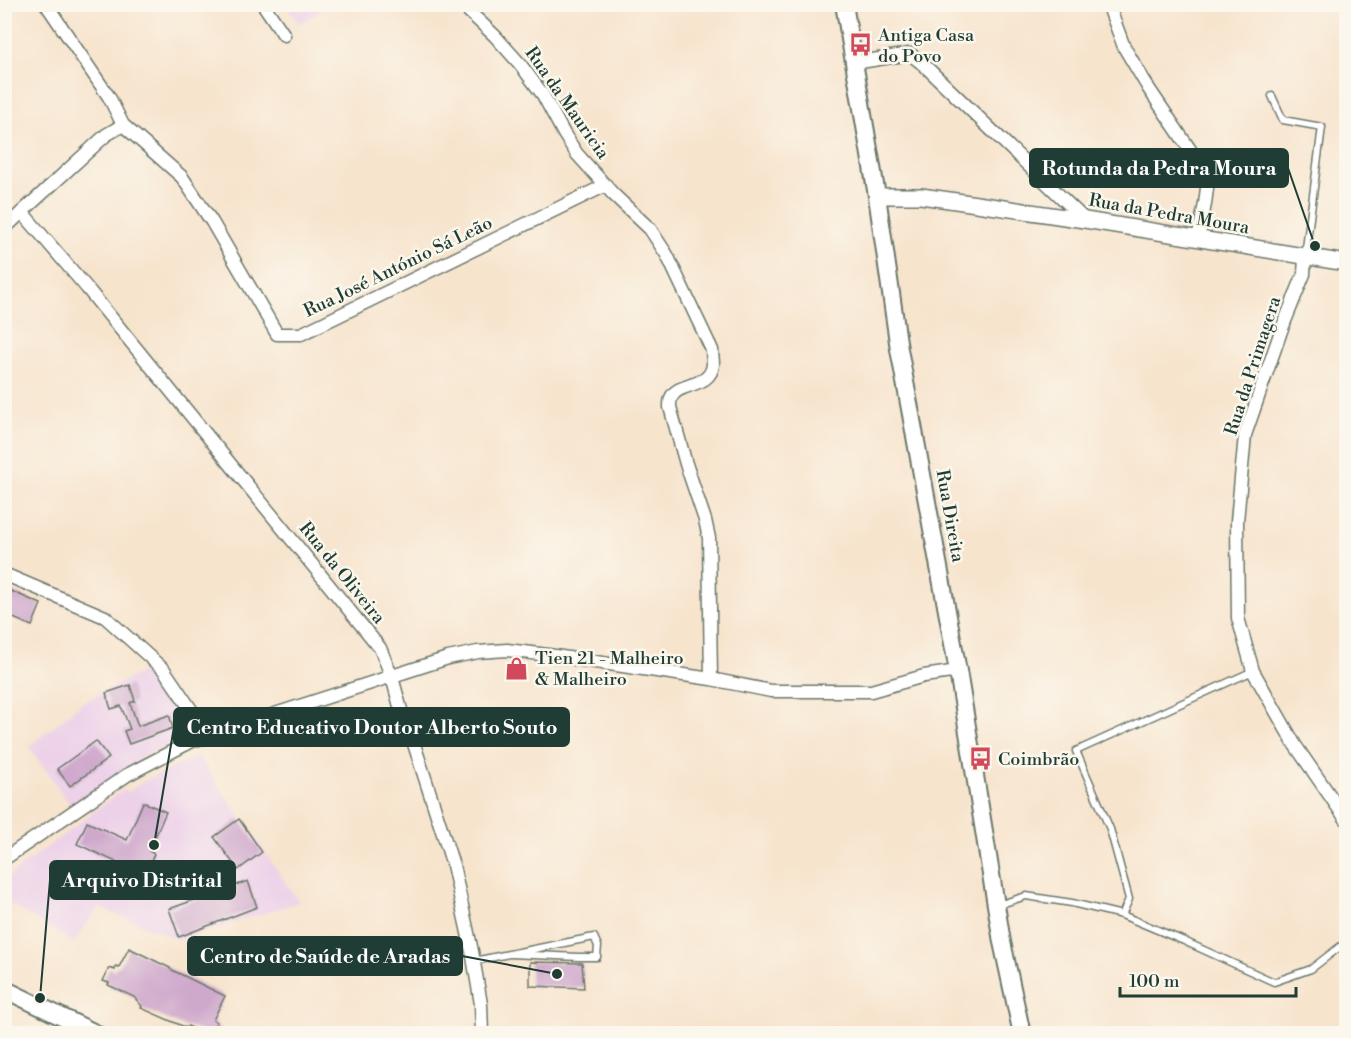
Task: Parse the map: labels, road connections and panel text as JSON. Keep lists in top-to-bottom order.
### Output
{
  "streets": {
    "main road": ["Rua Direita"],
    "street": [
      "Rua da Mauricia",
      "Rua da Pedra Moura",
      "Rua José António Sá Leão",
      "Rua da Primagera",
      "Rua da Oliveira"
    ]
  },
  "crossings": [
    ["Rua da Mauricia", "Rua José António Sá Leão"],
    ["Rua da Pedra Moura", "Rua da Primagera"],
    ["Rua da Pedra Moura", "Rua Direita"]
  ],
  "places": {
    "bus stop": ["Antiga Casa do Povo", "Coimbrão"],
    "other": [
      "Rotunda da Pedra Moura",
      "Centro Educativo Doutor Alberto Souto",
      "Centro de Saúde de Aradas",
      "Arquivo Distrital"
    ],
    "shop": ["Tien 21 - Malheiro & Malheiro"]
  },
  "scale_bar": "100 m"
}
